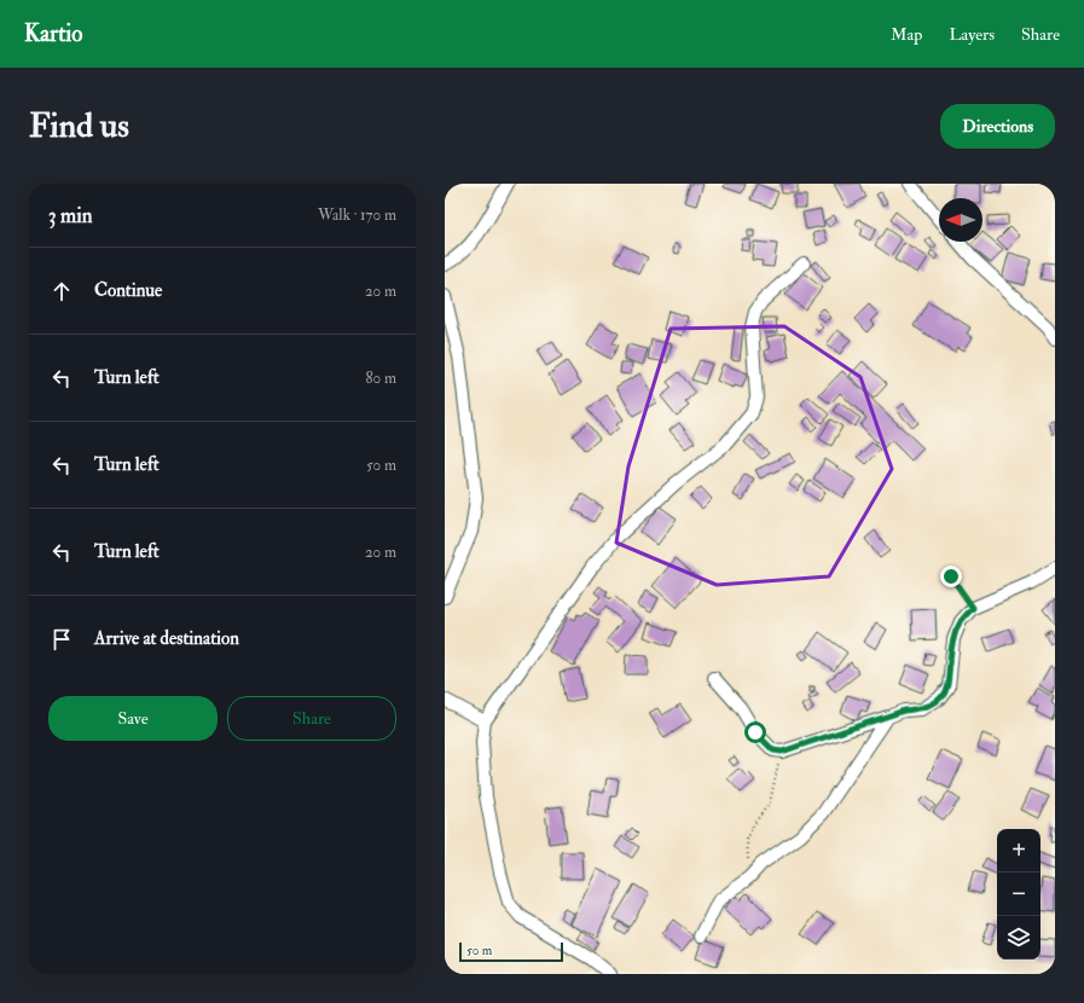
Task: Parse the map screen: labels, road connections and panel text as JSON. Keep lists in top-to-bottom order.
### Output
{
  "scale_bar": "50 m",
  "north": "left",
  "page": {
    "header": "Kartio",
    "nav": ["Map", "Layers", "Share"],
    "buttons": [
      "Directions",
      ["Save", "Share"]
    ],
    "title": "Find us",
    "heading": ["3 min", "Walk · 170 m"],
    "list": [
      ["Continue", "20 m"],
      ["Turn left", "80 m"],
      ["Turn left", "50 m"],
      ["Turn left", "20 m"],
      "Arrive at destination"
    ],
    "map_buttons": ["+", "−"],
    "scale": "50 m"
  }
}
